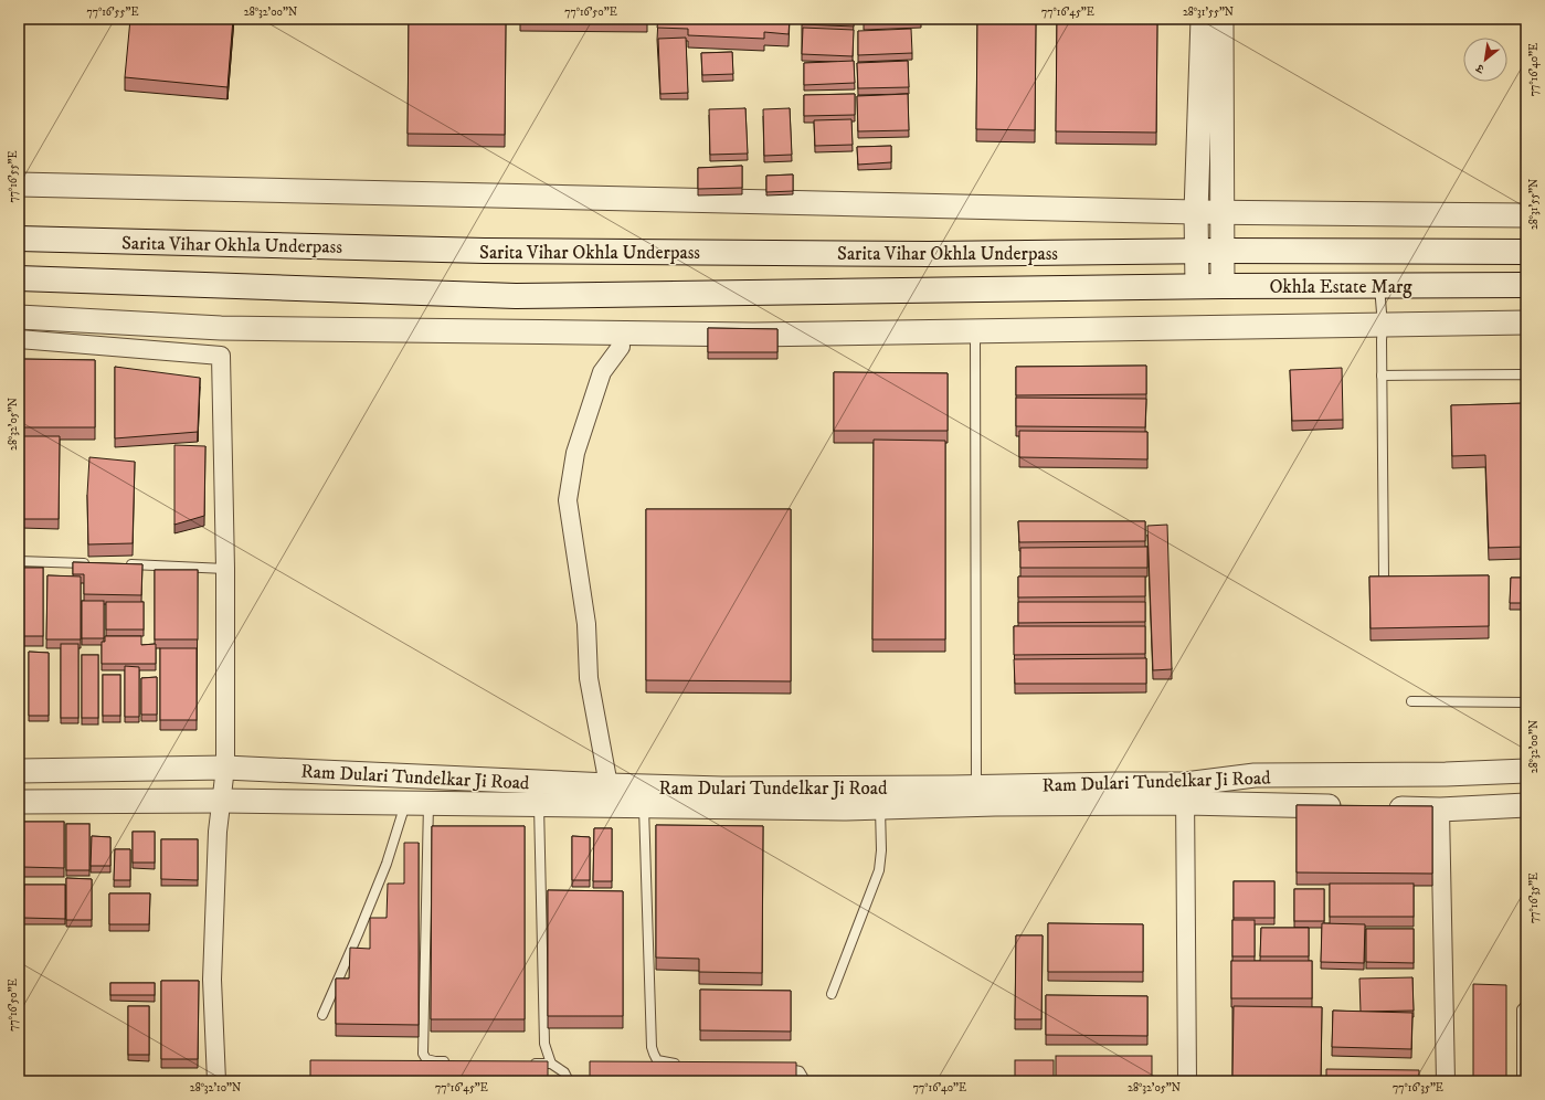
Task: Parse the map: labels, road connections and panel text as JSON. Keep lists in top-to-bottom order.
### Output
{
  "streets": {
    "main road": ["Sarita Vihar Okhla Underpass", "Okhla Estate Marg"],
    "street": ["Ram Dulari Tundelkar Ji Road"]
  },
  "crossings": [
    ["Sarita Vihar Okhla Underpass", "Okhla Estate Marg"]
  ],
  "north": "bottom left",
  "coordinates": [
    "77°16'55\"E",
    "28°32'00\"N",
    "77°16'50\"E",
    "77°16'45\"E",
    "28°31'55\"N",
    "77°16'40\"E",
    "28°32'05\"N",
    "77°16'35\"E",
    "28°32'10\"N"
  ]
}
